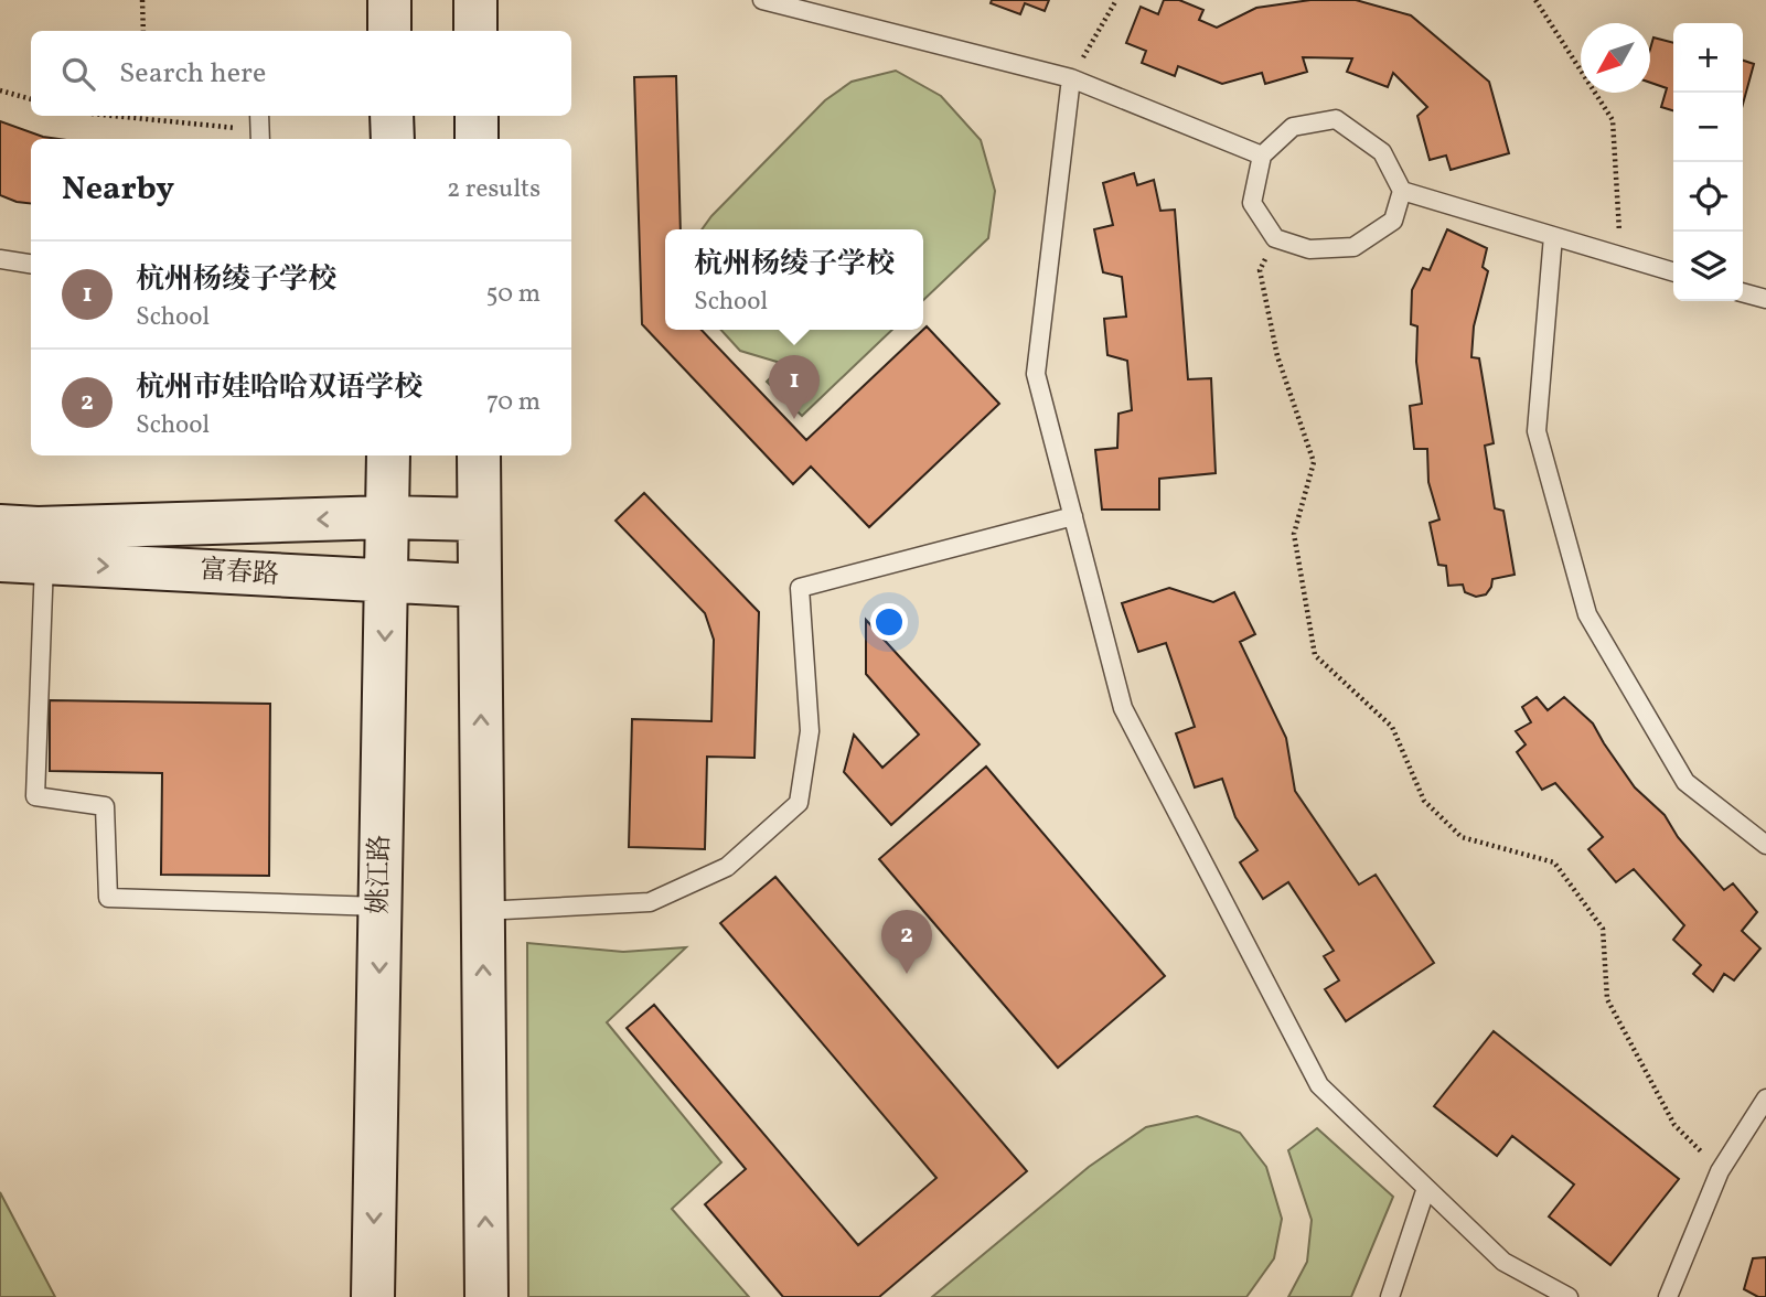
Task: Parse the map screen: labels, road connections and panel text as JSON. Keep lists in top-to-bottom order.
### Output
{
  "streets": {
    "street": ["富春路", "姚江路"]
  },
  "crossings": [
    ["富春路", "姚江路"]
  ],
  "north": "bottom left",
  "page": {
    "map_buttons": ["+", "−"],
    "search": "Search here",
    "heading": ["Nearby", "2 results"],
    "popup": ["杭州杨绫子学校", "School"],
    "list": [
      {
        "mark": "1",
        "name": "杭州杨绫子学校",
        "note": "School",
        "value": "50 m"
      },
      {
        "mark": "2",
        "name": "杭州市娃哈哈双语学校",
        "note": "School",
        "value": "70 m"
      }
    ],
    "pins": ["1", "2"]
  }
}
